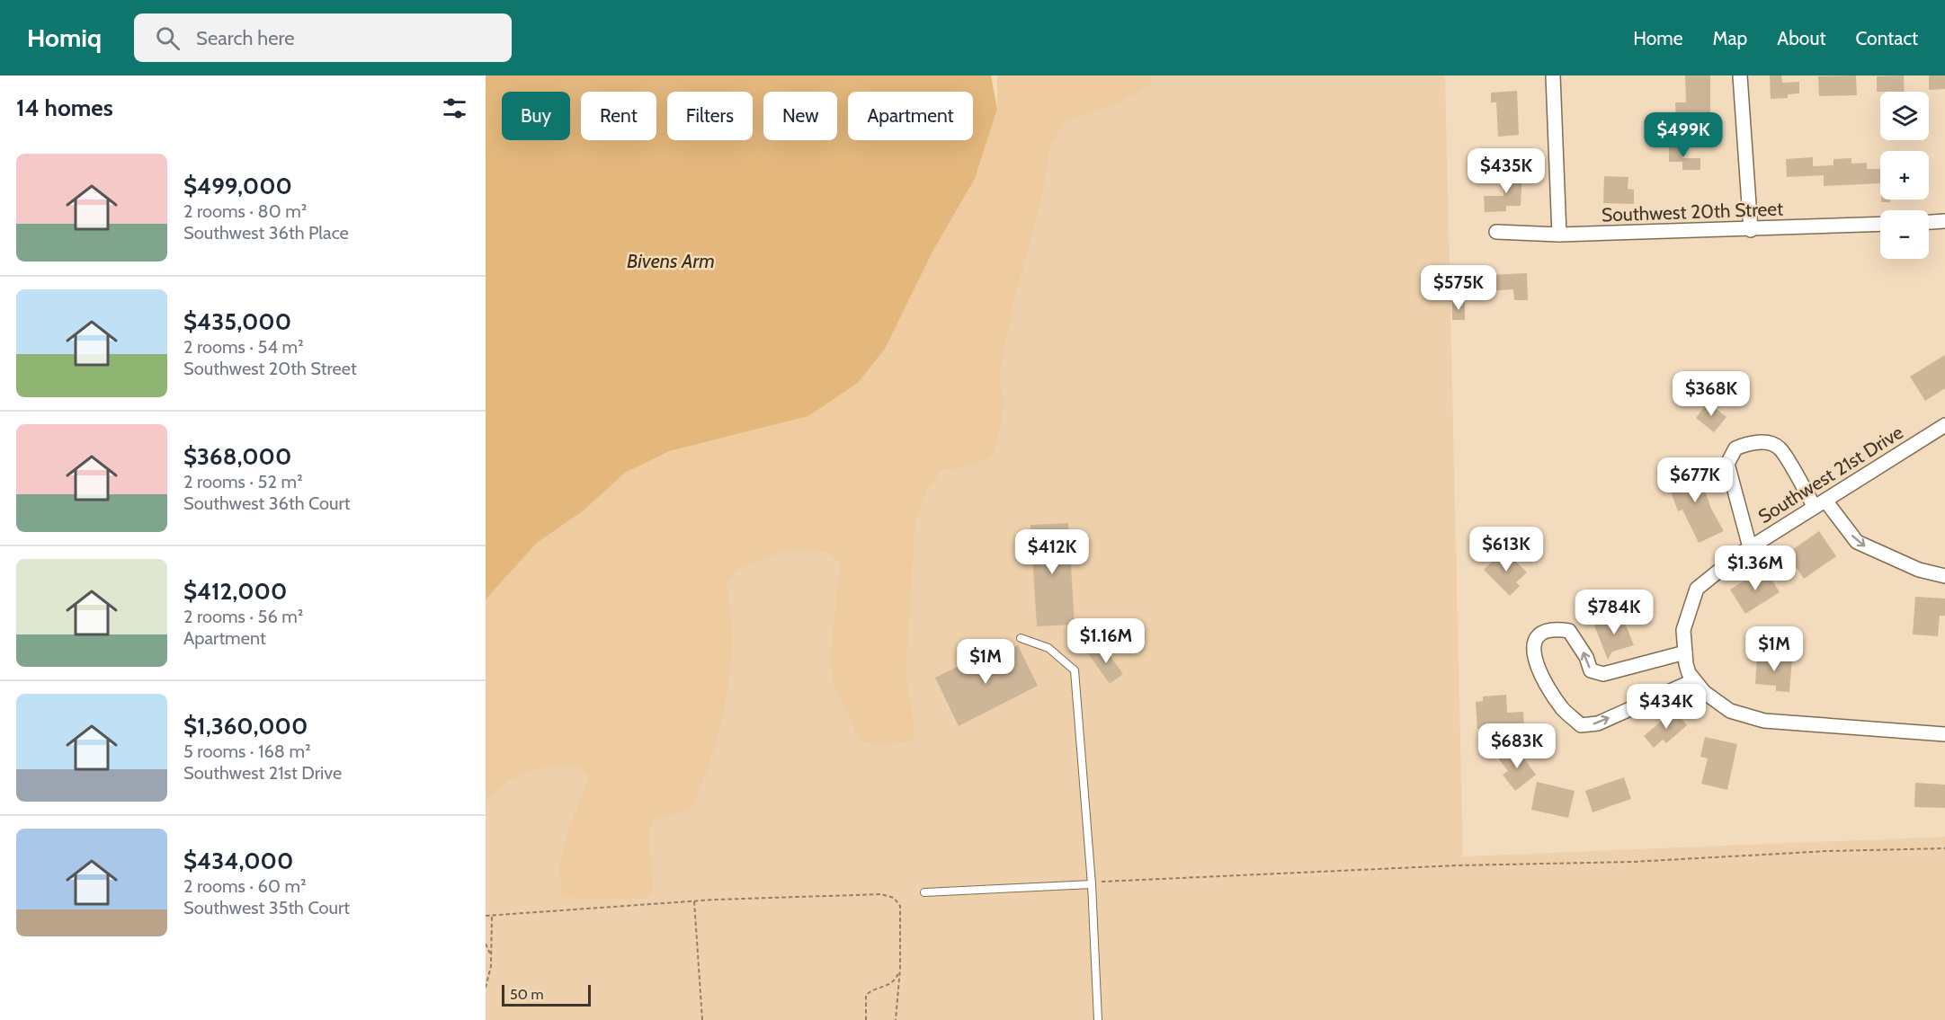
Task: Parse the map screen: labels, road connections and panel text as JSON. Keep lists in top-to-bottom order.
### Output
{
  "streets": {
    "street": ["Southwest 20th Street", "Southwest 21st Drive"]
  },
  "water": ["Bivens Arm"],
  "scale_bar": "50 m",
  "page": {
    "header": "Homiq",
    "search": "Search here",
    "nav": [
      "Home",
      "Map",
      "About",
      "Contact"
    ],
    "heading": "14 homes",
    "map_buttons": ["+", "−"],
    "chip": [
      "Buy",
      "Rent",
      "Filters",
      "New",
      "Apartment"
    ],
    "price": [
      "$499K",
      "$435K",
      "$575K",
      "$368K",
      "$677K",
      "$613K",
      "$412K",
      "$1.36M",
      "$784K",
      "$1.16M",
      "$1M",
      "$1M",
      "$434K",
      "$683K"
    ],
    "list": [
      {
        "name": "$499,000",
        "note": "2 rooms · 80 m² · Southwest 36th Place"
      },
      {
        "name": "$435,000",
        "note": "2 rooms · 54 m² · Southwest 20th Street"
      },
      {
        "name": "$368,000",
        "note": "2 rooms · 52 m² · Southwest 36th Court"
      },
      {
        "name": "$412,000",
        "note": "2 rooms · 56 m² · Apartment"
      },
      {
        "name": "$1,360,000",
        "note": "5 rooms · 168 m² · Southwest 21st Drive"
      },
      {
        "name": "$434,000",
        "note": "2 rooms · 60 m² · Southwest 35th Court"
      }
    ],
    "scale": "50 m"
  }
}
